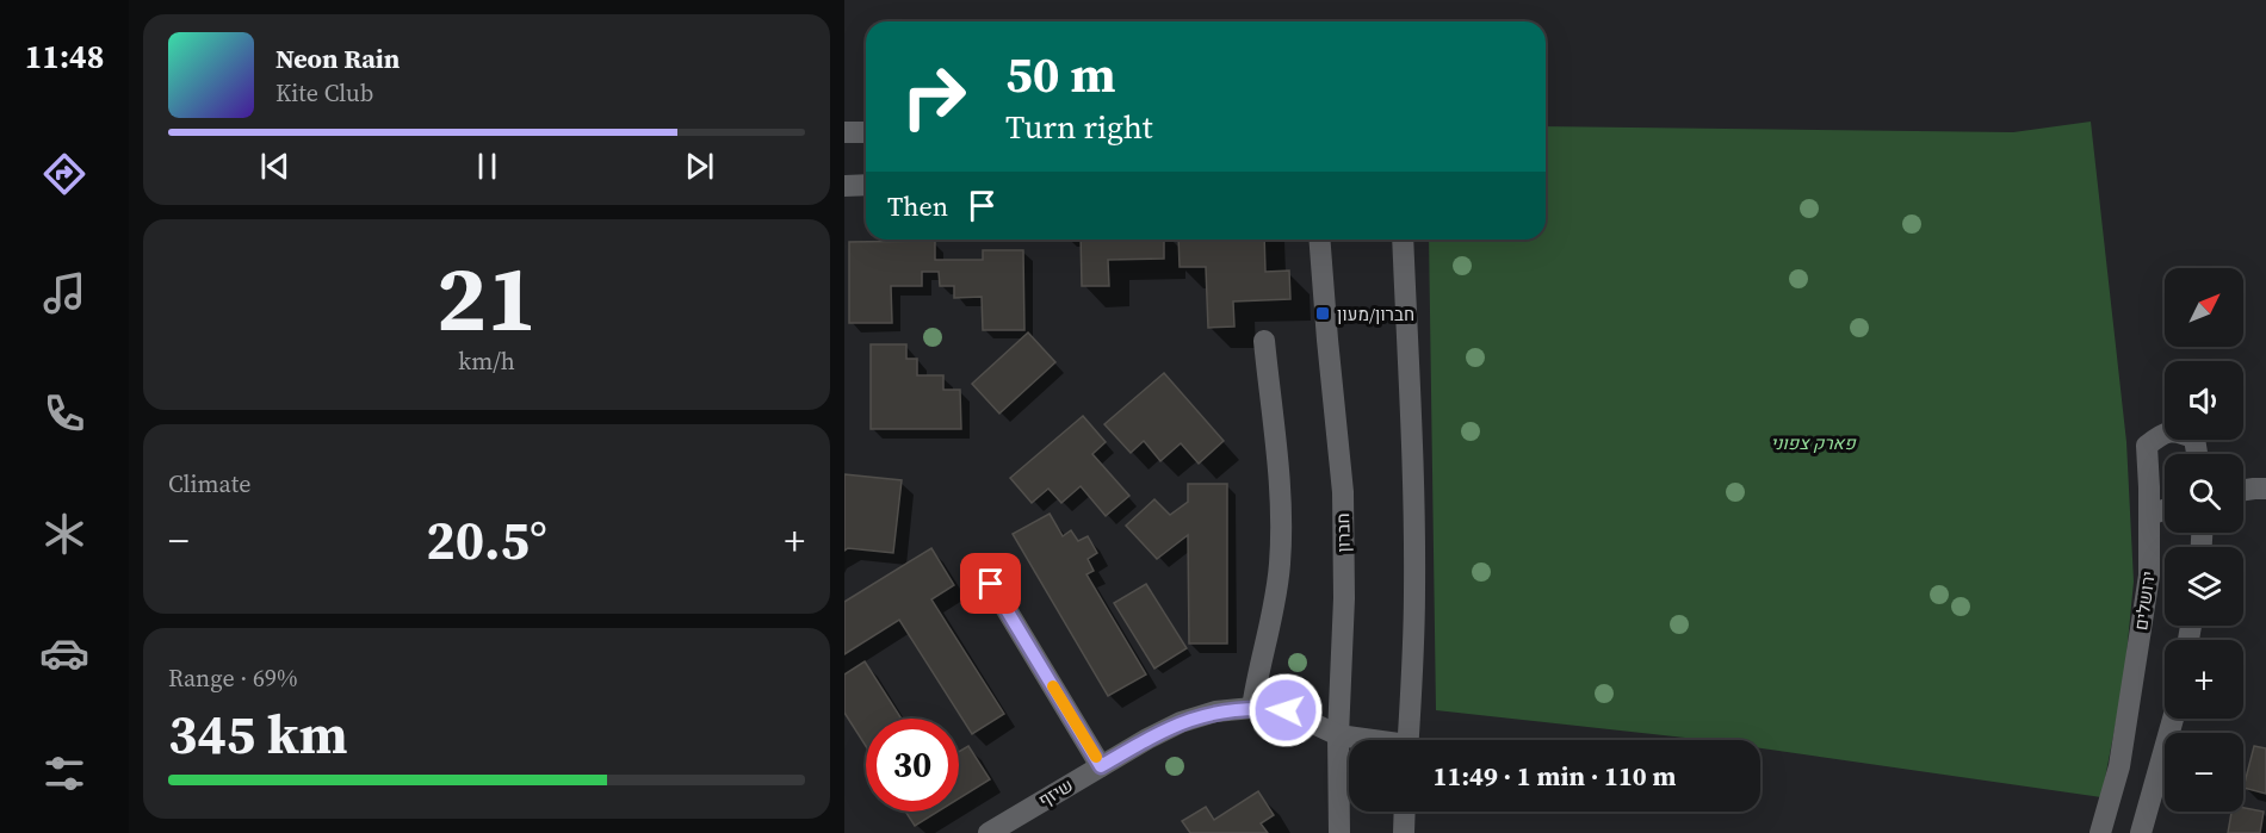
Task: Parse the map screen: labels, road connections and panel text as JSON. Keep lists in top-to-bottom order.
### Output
{
  "streets": {
    "street": ["חברון", "ירושלים", "שיזף"]
  },
  "crossings": [
    ["חברון", "שיזף"]
  ],
  "parks": ["פארק צפוני"],
  "places": {
    "transit": ["חברון/מעון"]
  },
  "north": "top right",
  "page": {
    "tabs": "11:48",
    "turn": ["50 m", "Turn right"],
    "song": ["Neon Rain", "Kite Club"],
    "then": "Then",
    "tile": [
      ["21", "km/h"],
      "Climate",
      ["Range · 69%", "345 km"]
    ],
    "map_buttons": ["+", "−"],
    "heat": ["−", "20.5°", "+"],
    "limit": "30",
    "trip": "11:49 · 1 min · 110 m"
  }
}
